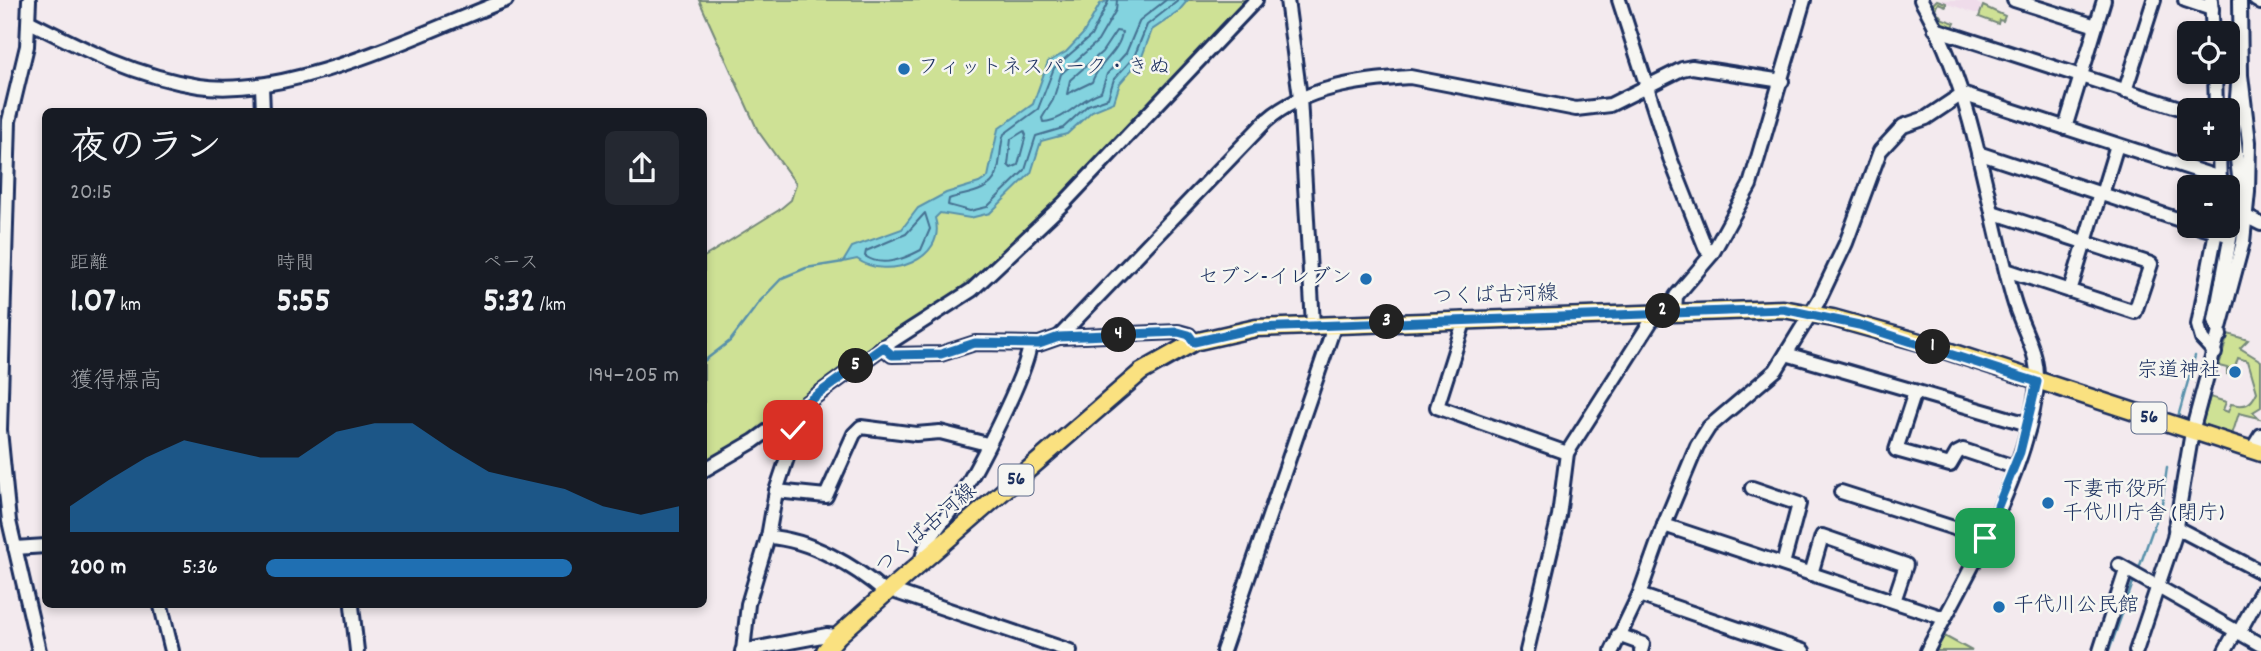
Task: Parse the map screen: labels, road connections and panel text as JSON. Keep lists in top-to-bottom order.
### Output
{
  "streets": {
    "main road": ["つくば古河線", "56"]
  },
  "places": [
    "フィットネスパーク・きぬ",
    "セブン-イレブン",
    "宗道神社",
    "下妻市役所 千代川庁舎 (閉庁)",
    "千代川公民館"
  ],
  "page": {
    "map_buttons": ["+", "−"],
    "heading": ["夜のラン", "20:15"],
    "stats": [
      ["距離", "1.07 km"],
      ["時間", "5:55"],
      ["ペース", "5:32 /km"]
    ],
    "pins": [
      "2",
      "3",
      "4",
      "1",
      "5"
    ],
    "chart": ["獲得標高", "194–205 m"],
    "list": [
      {
        "name": "200 m",
        "note": "5:36"
      }
    ]
  }
}
